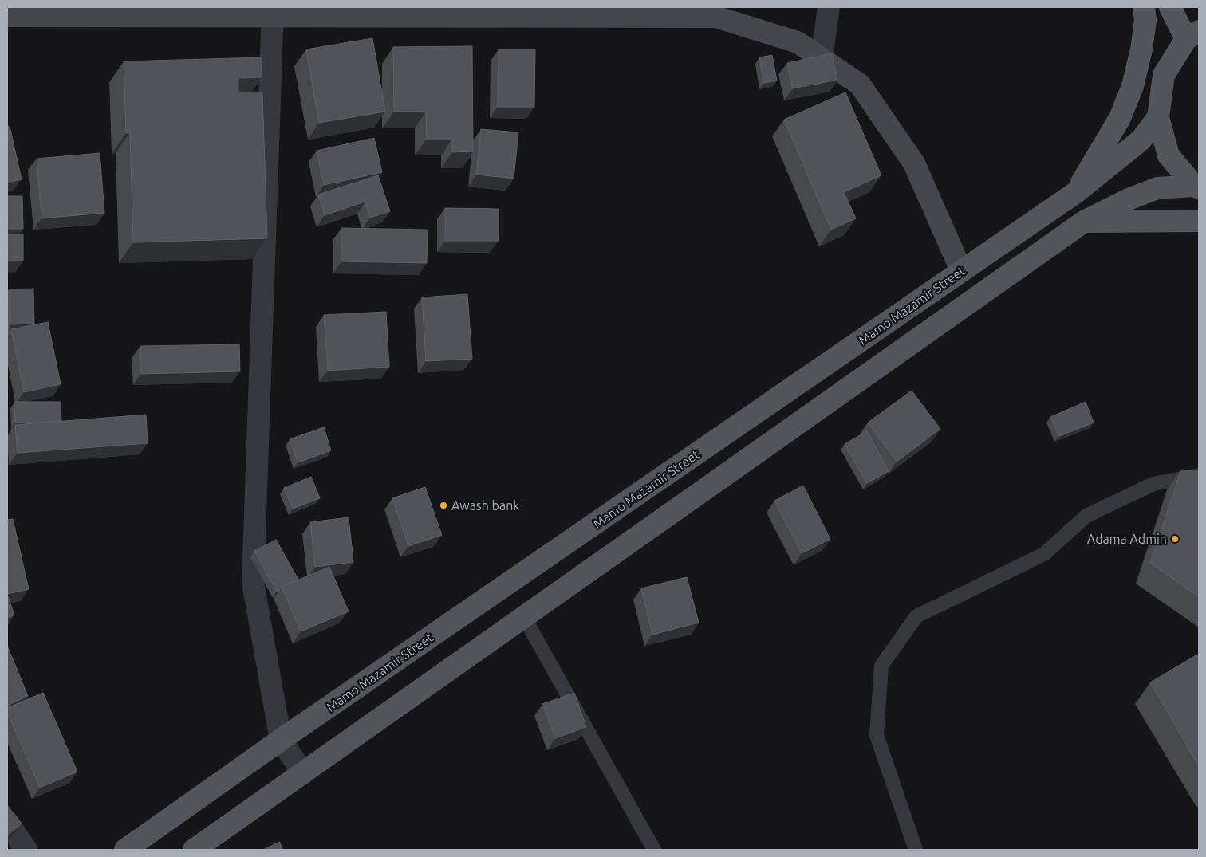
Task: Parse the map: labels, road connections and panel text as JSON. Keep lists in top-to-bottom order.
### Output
{
  "streets": {
    "main road": ["Mamo Mazamir Street"]
  },
  "places": ["Awash bank", "Adama Admin"]
}
